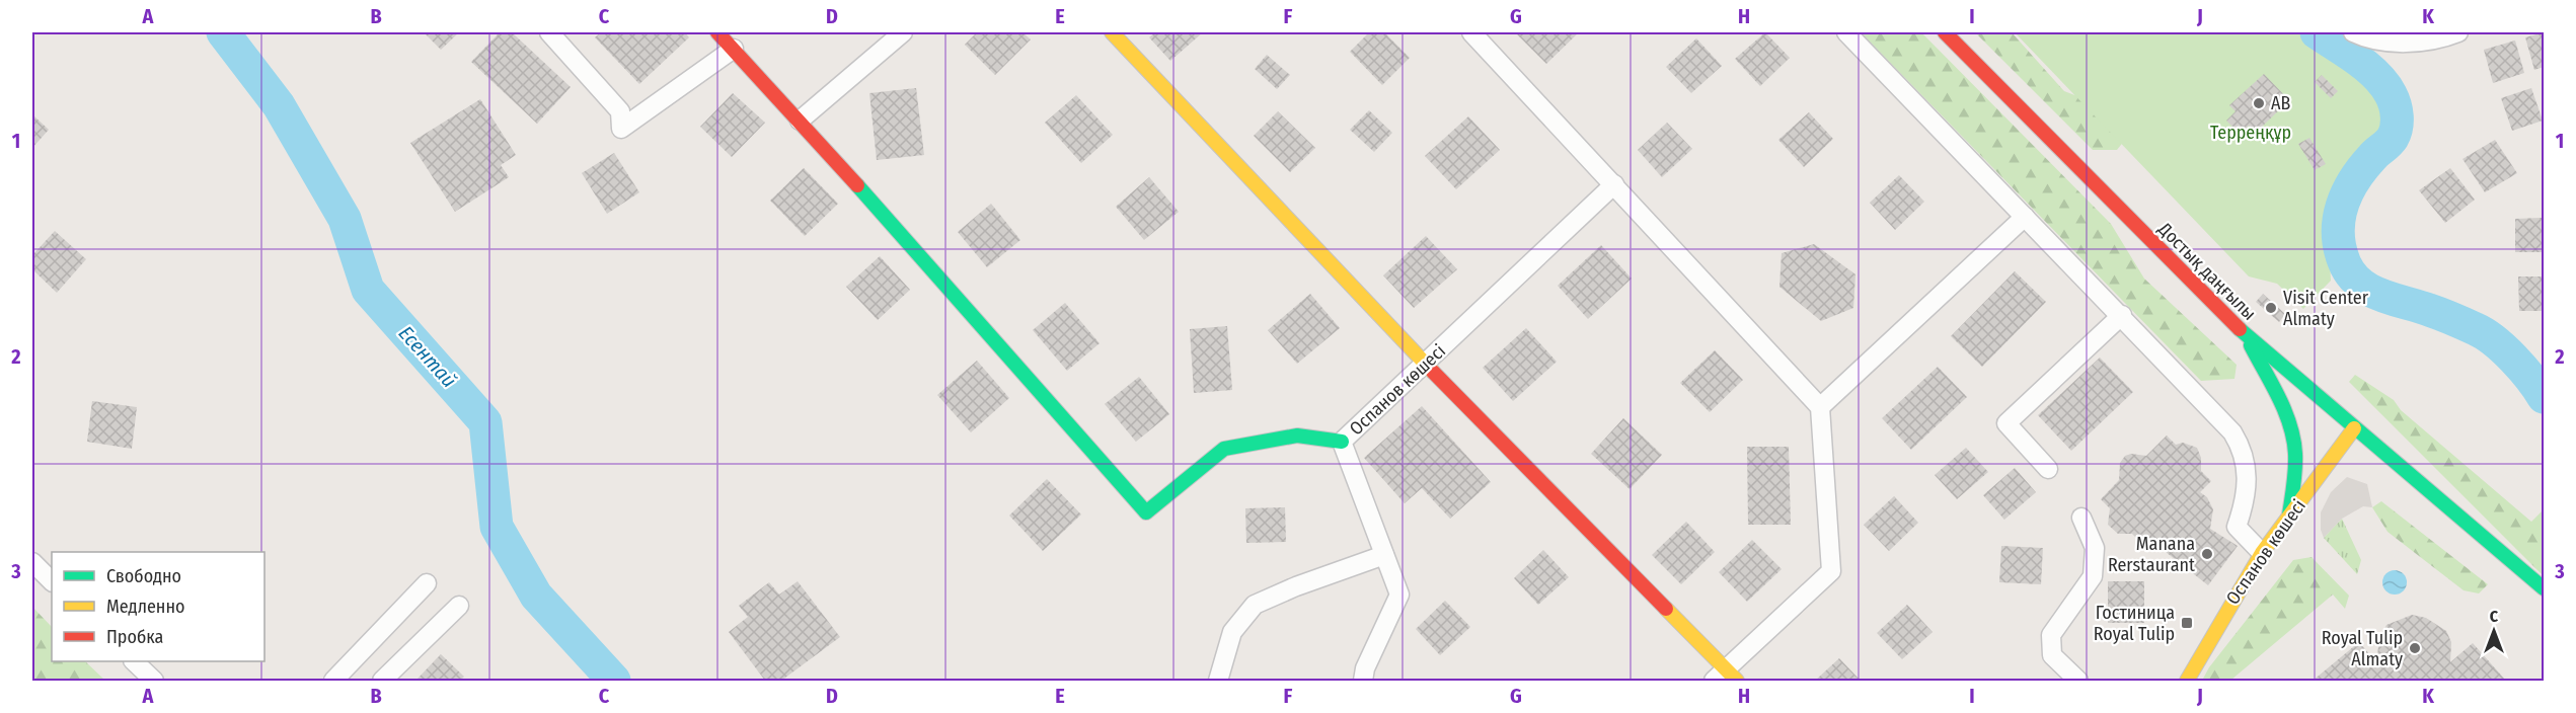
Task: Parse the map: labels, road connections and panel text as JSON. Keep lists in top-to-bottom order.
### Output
{
  "streets": {
    "street": ["Достық даңғылы", "Оспанов көшесі"]
  },
  "crossings": [
    ["Достық даңғылы", "Оспанов көшесі"]
  ],
  "water": ["Есентай"],
  "parks": ["Терреңқұр"],
  "places": {
    "other": [
      "AB",
      "Visit Center Almaty",
      "Manana Rerstaurant",
      "Royal Tulip Almaty"
    ],
    "transit": ["Гостиница Royal Tulip"]
  },
  "legend": ["Свободно", "Медленно", "Пробка"],
  "north": "top",
  "grid": {
    "columns": [
      "A",
      "B",
      "C",
      "D",
      "E",
      "F",
      "G",
      "H",
      "I",
      "J",
      "K"
    ],
    "rows": ["1", "2", "3"]
  }
}
